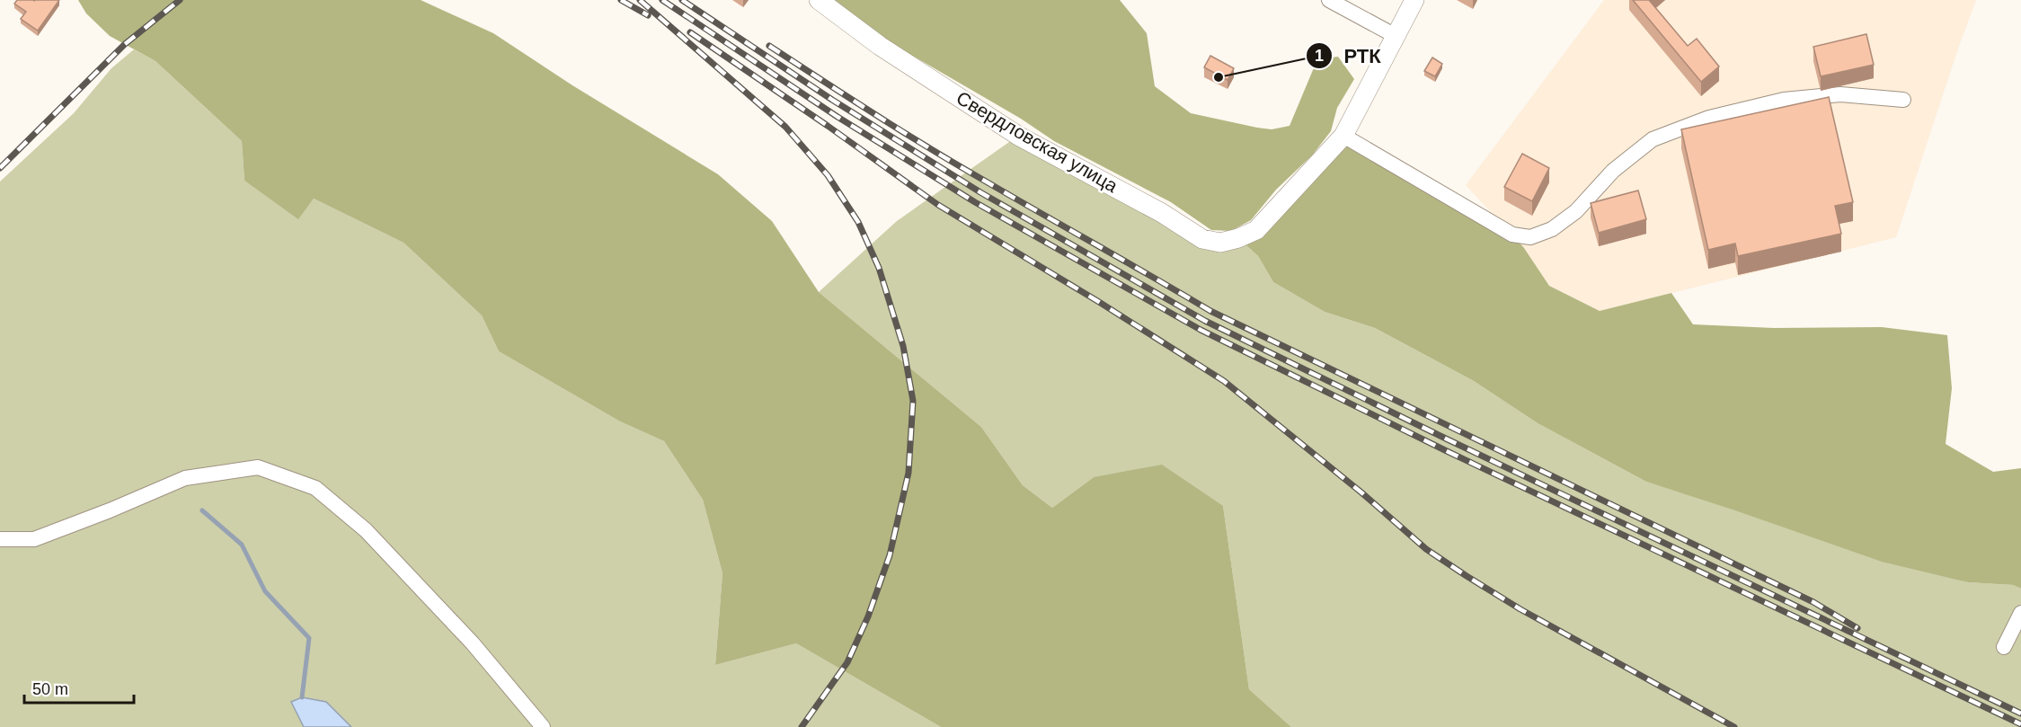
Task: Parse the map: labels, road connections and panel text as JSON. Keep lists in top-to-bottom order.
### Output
{
  "streets": {
    "main road": ["Свердловская улица"]
  },
  "places": ["РТК"],
  "scale_bar": "50 m"
}
